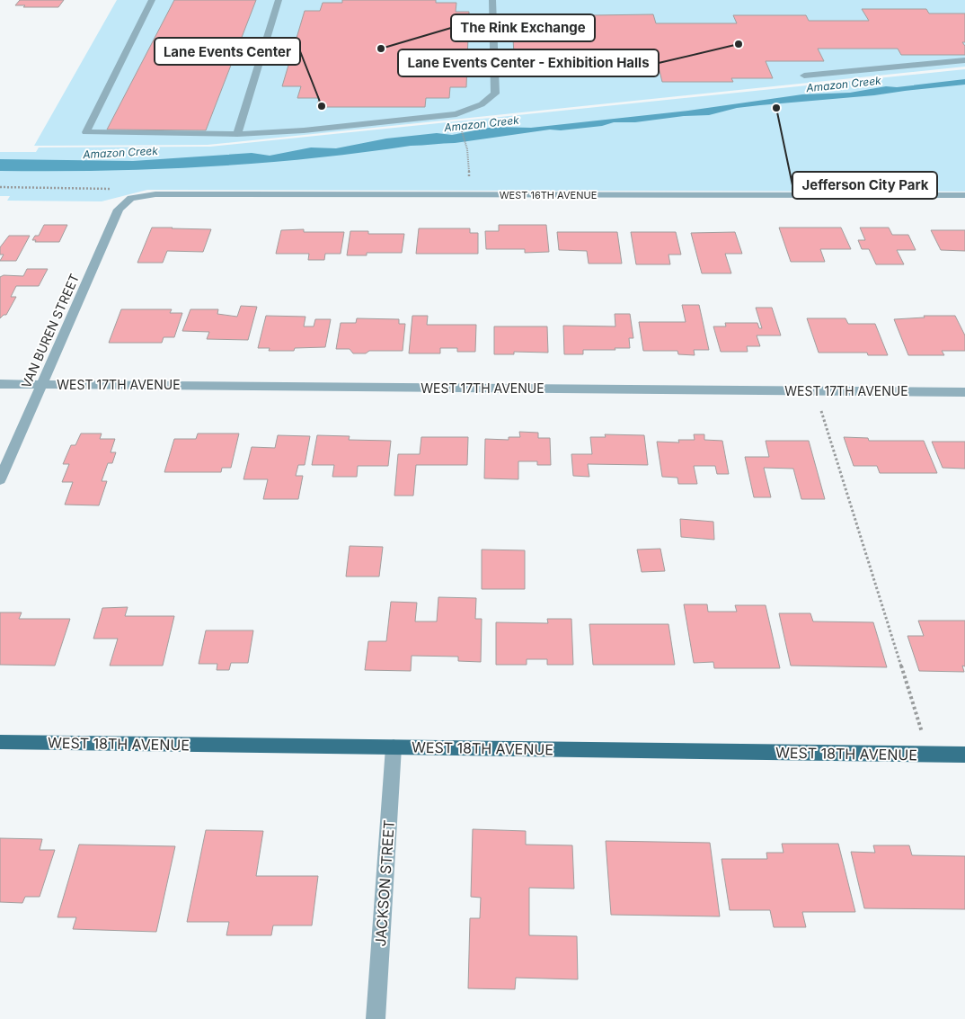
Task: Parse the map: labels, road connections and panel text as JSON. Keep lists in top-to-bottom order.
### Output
{
  "streets": {
    "main road": ["WEST 18TH AVENUE"],
    "street": [
      "WEST 16TH AVENUE",
      "VAN BUREN STREET",
      "WEST 17TH AVENUE",
      "JACKSON STREET"
    ]
  },
  "crossings": [
    ["WEST 16TH AVENUE", "VAN BUREN STREET"],
    ["VAN BUREN STREET", "WEST 17TH AVENUE"],
    ["WEST 18TH AVENUE", "JACKSON STREET"]
  ],
  "water": ["Amazon Creek"],
  "places": [
    "Lane Events Center - Exhibition Halls",
    "The Rink Exchange",
    "Lane Events Center",
    "Jefferson City Park"
  ]
}
